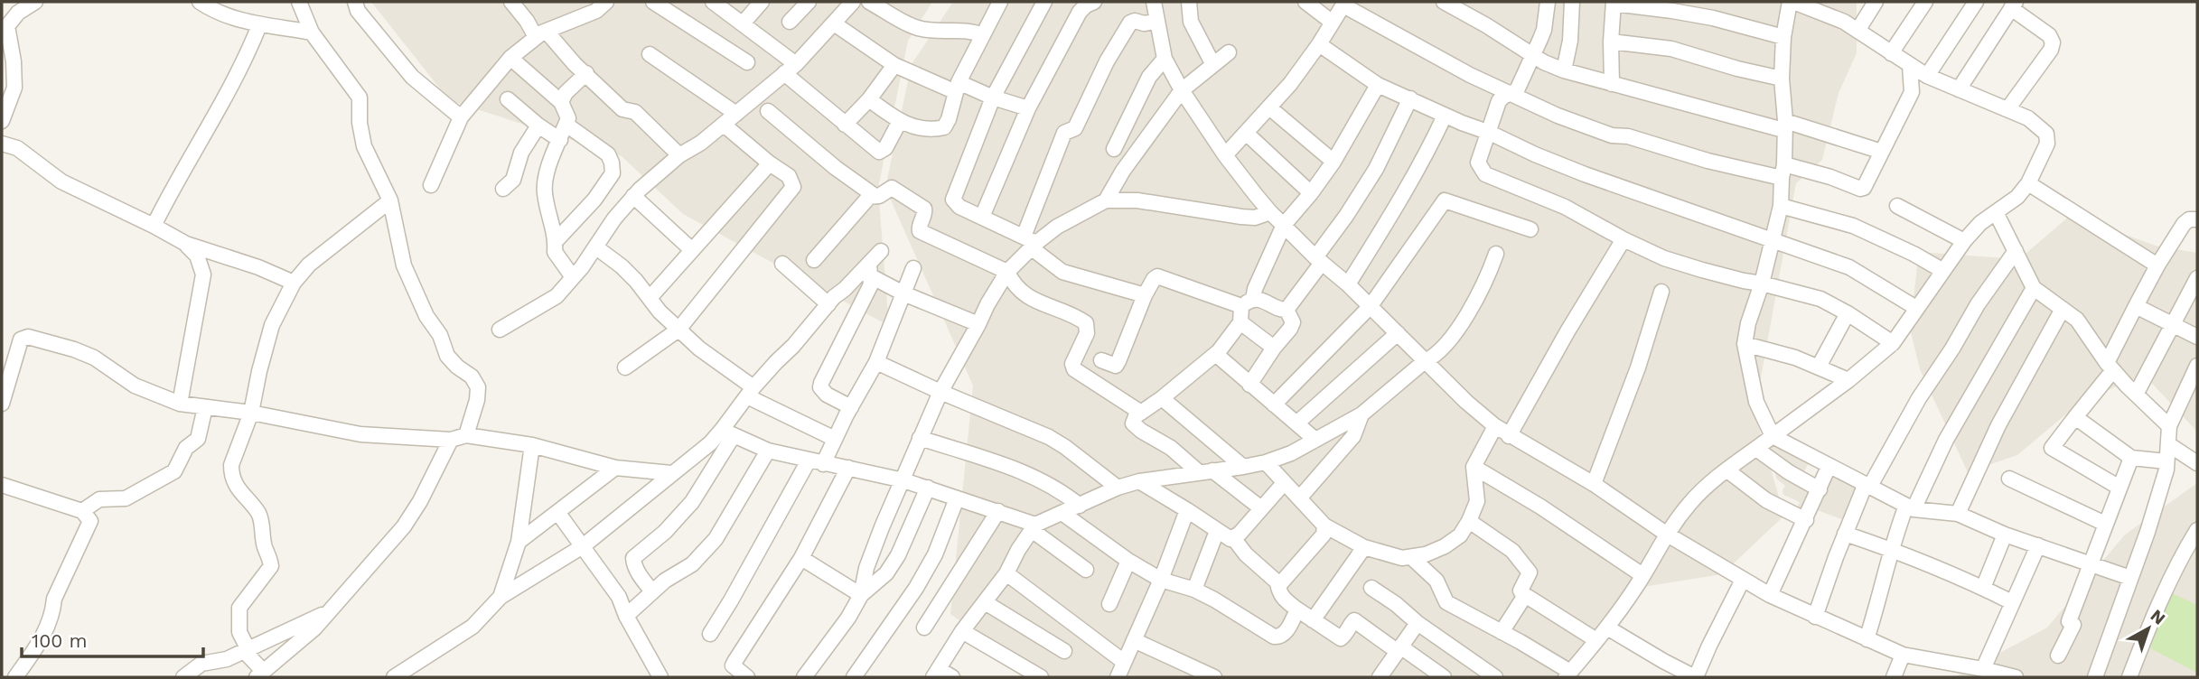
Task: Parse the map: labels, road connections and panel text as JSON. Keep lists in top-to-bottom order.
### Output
{
  "scale_bar": "100 m",
  "north": "top right"
}
